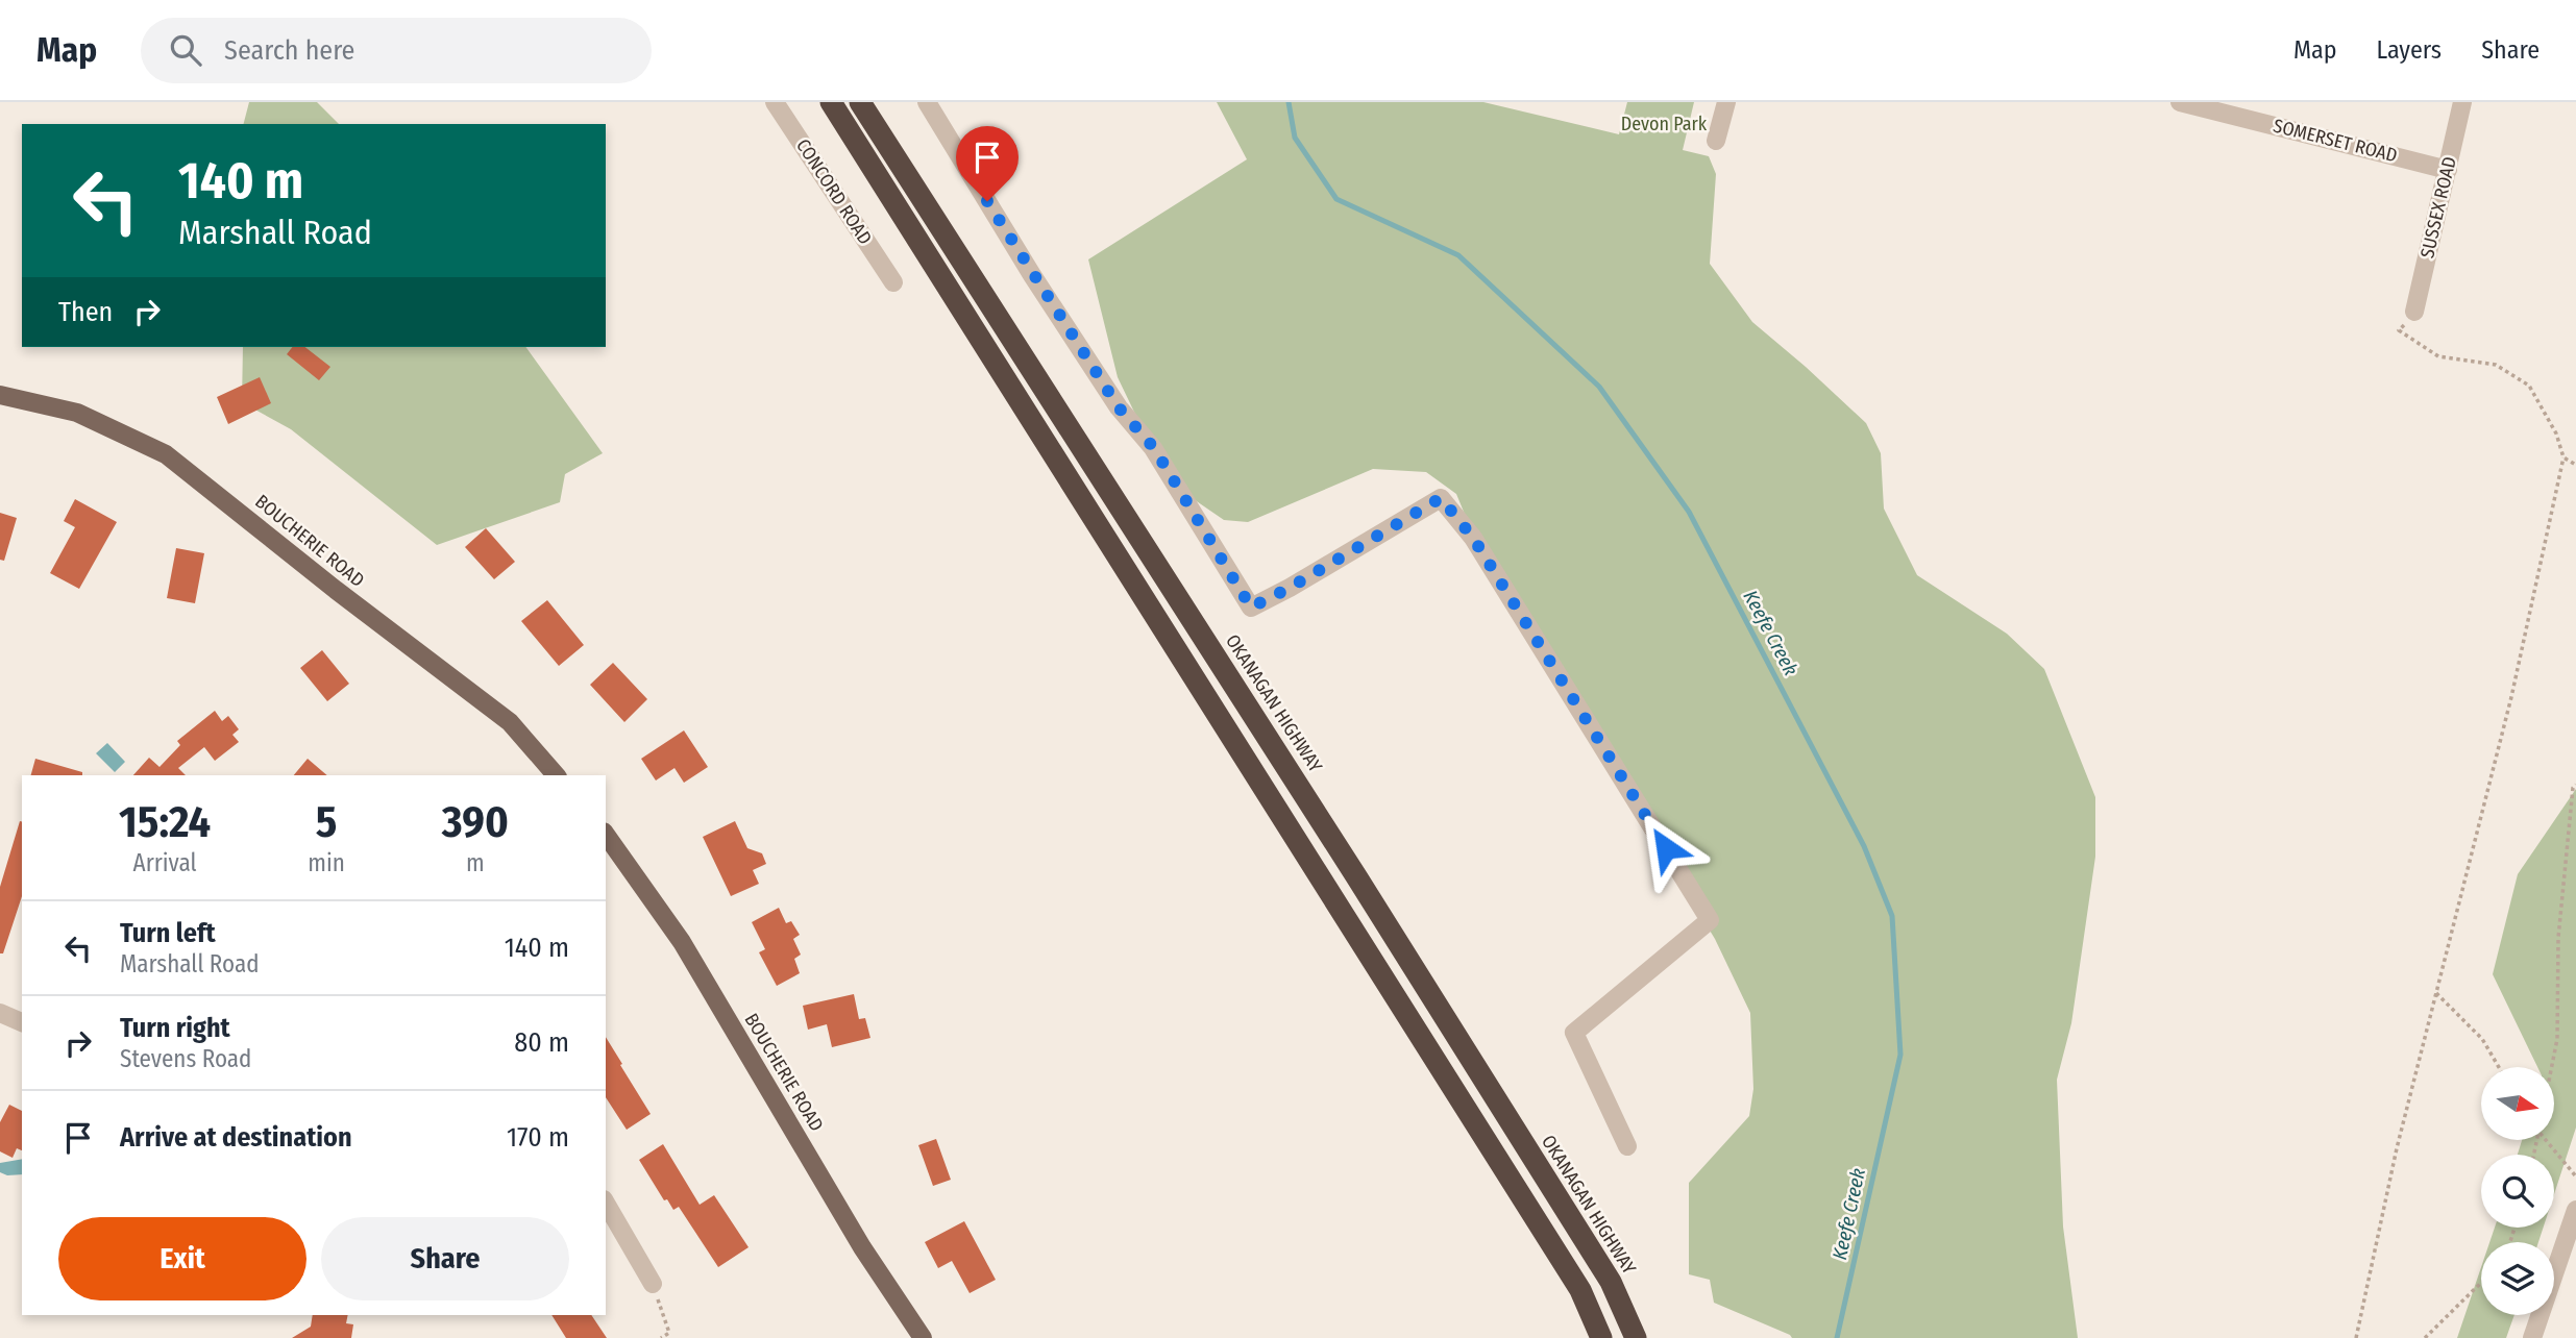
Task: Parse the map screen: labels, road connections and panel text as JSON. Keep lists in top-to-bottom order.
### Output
{
  "streets": {
    "highway": ["OKANAGAN HIGHWAY"],
    "main road": ["BOUCHERIE ROAD"],
    "street": ["SOMERSET ROAD", "CONCORD ROAD", "SUSSEX ROAD"]
  },
  "crossings": [
    ["SOMERSET ROAD", "SUSSEX ROAD"]
  ],
  "water": ["Keefe Creek"],
  "parks": ["Devon Park"],
  "north": "right",
  "page": {
    "header": "Map",
    "search": "Search here",
    "nav": ["Map", "Layers", "Share"],
    "turn": ["140 m", "Marshall Road"],
    "then": "Then",
    "eta": [
      "15:24",
      "Arrival",
      "5",
      "min",
      "390",
      "m"
    ],
    "list": [
      {
        "name": "Turn left",
        "note": "Marshall Road",
        "value": "140 m"
      },
      {
        "name": "Turn right",
        "note": "Stevens Road",
        "value": "80 m"
      },
      {
        "name": "Arrive at destination",
        "value": "170 m"
      }
    ],
    "buttons": ["Exit", "Share"]
  }
}
